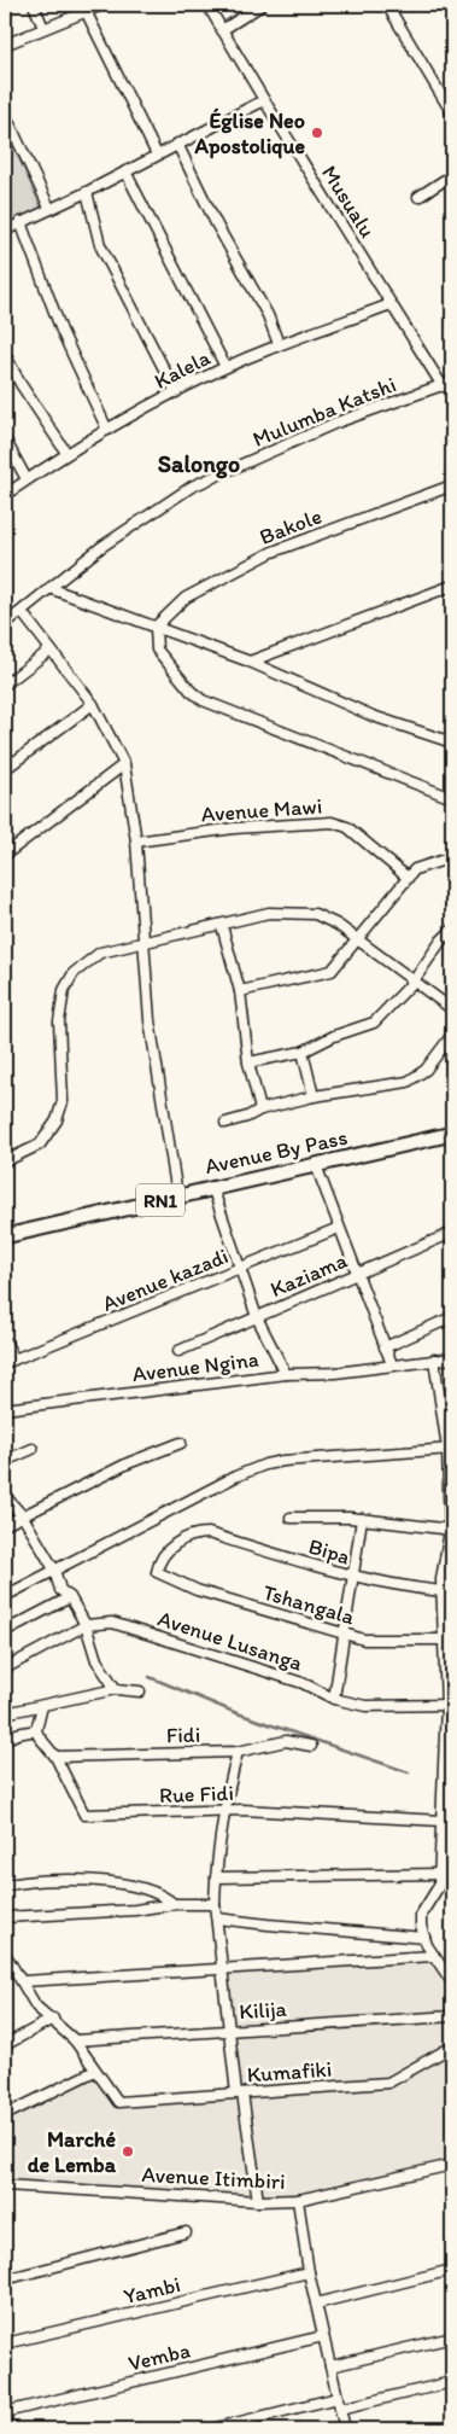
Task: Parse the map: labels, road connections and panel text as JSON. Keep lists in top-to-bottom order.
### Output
{
  "streets": {
    "highway": ["Avenue By Pass", "RN1"],
    "street": [
      "Musualu",
      "Kalela",
      "Mulumba Katshi",
      "Bakole",
      "Avenue Mawi",
      "Kaziama",
      "Avenue kazadi",
      "Avenue Ngina",
      "Bipa",
      "Tshangala",
      "Avenue Lusanga",
      "Fidi",
      "Rue Fidi",
      "Kilija",
      "Kumafiki",
      "Avenue Itimbiri",
      "Yambi",
      "Vemba"
    ]
  },
  "crossings": [
    ["Musualu", "Kalela"],
    ["Musualu", "Mulumba Katshi"],
    ["Bipa", "Tshangala"],
    ["Fidi", "Rue Fidi"]
  ],
  "districts": ["Salongo"],
  "places": ["Église Neo Apostolique", "Marché de Lemba"]
}
